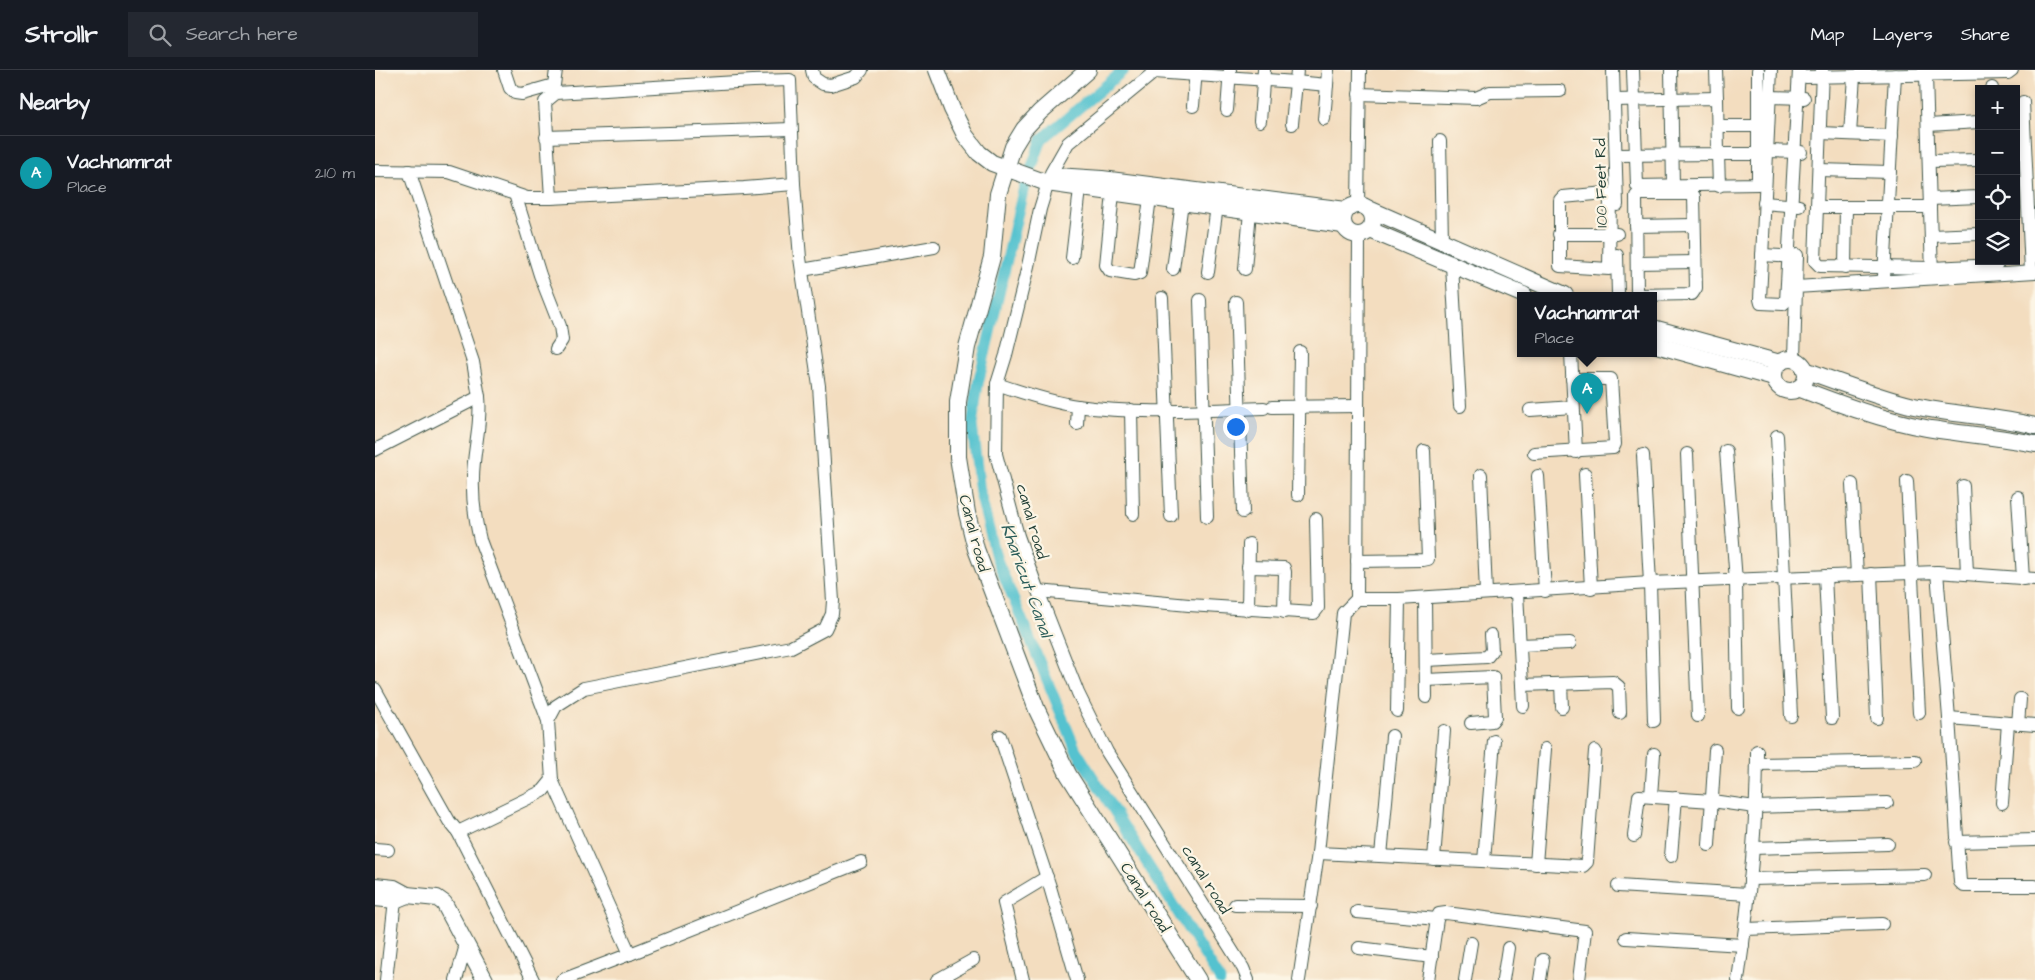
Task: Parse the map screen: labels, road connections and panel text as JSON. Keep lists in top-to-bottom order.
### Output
{
  "streets": {
    "street": ["100 Feet Rd", "canal road", "Canal road"]
  },
  "water": ["Kharicut Canal"],
  "page": {
    "header": "Strollr",
    "search": "Search here",
    "nav": ["Map", "Layers", "Share"],
    "heading": "Nearby",
    "map_buttons": ["+", "−"],
    "list": [
      {
        "mark": "A",
        "name": "Vachnamrat",
        "note": "Place",
        "value": "210 m"
      }
    ],
    "popup": ["Vachnamrat", "Place"],
    "pins": "A"
  }
}
